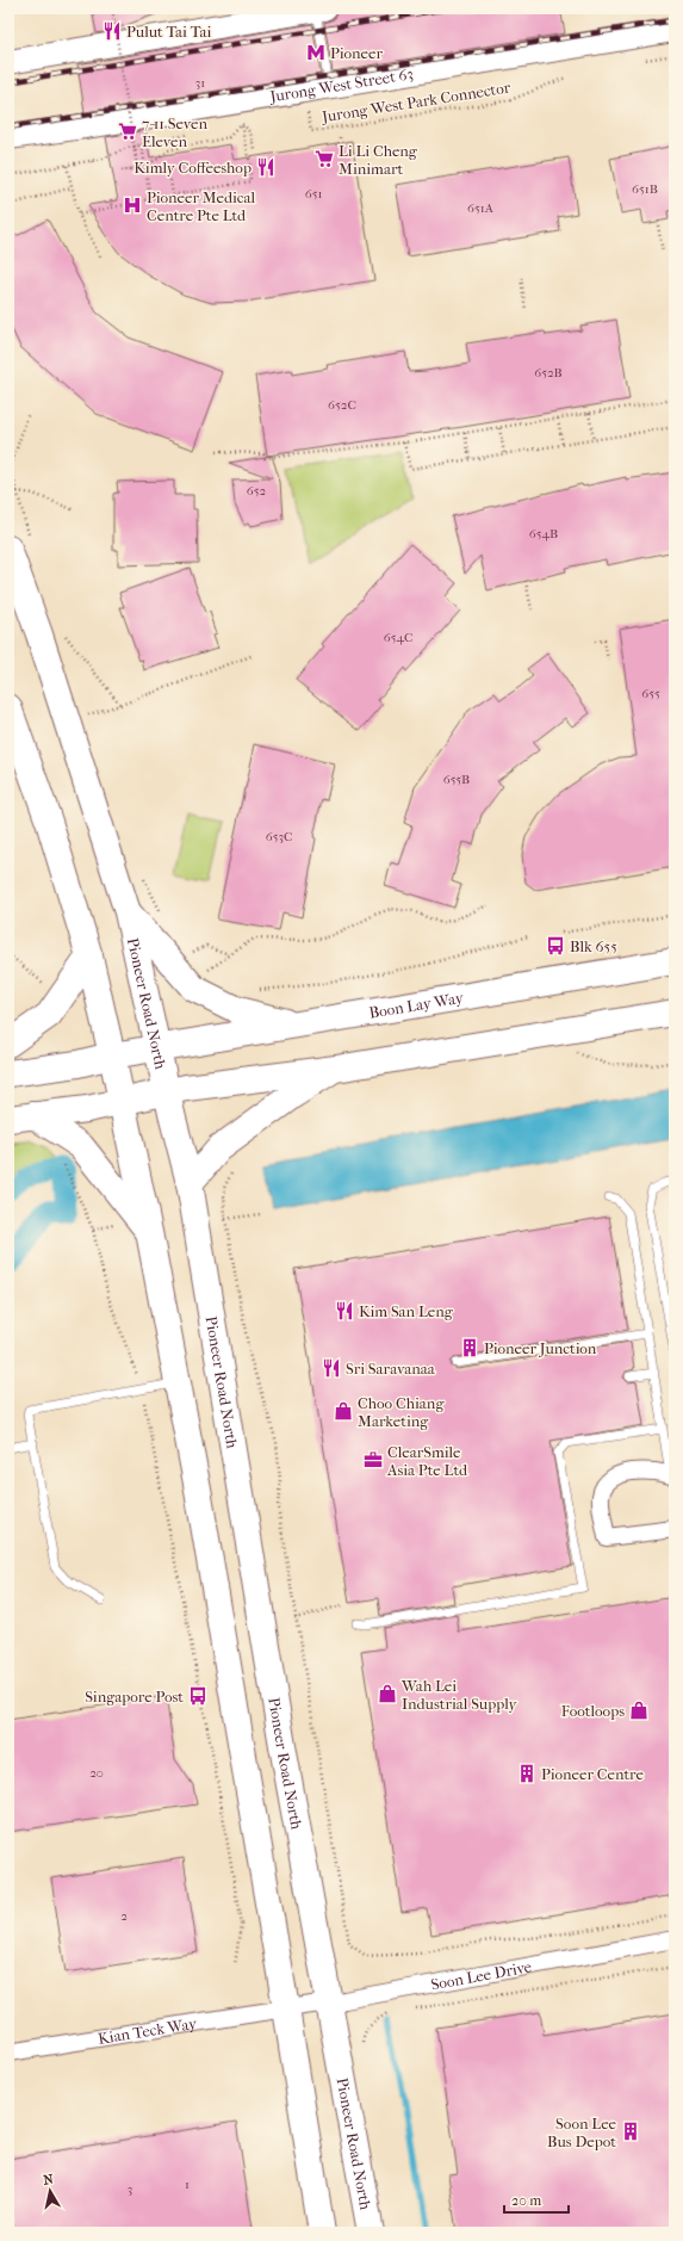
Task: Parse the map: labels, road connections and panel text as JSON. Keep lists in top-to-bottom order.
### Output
{
  "streets": {
    "main road": ["Pioneer Road North", "Boon Lay Way"],
    "street": ["Jurong West Street 63", "Soon Lee Drive", "Kian Teck Way"],
    "path": ["Jurong West Park Connector"]
  },
  "crossings": [
    ["Pioneer Road North", "Boon Lay Way"],
    ["Pioneer Road North", "Soon Lee Drive"],
    ["Soon Lee Drive", "Kian Teck Way"]
  ],
  "places": {
    "restaurant": [
      "Pulut Tai Tai",
      "Kimly Coffeeshop",
      "Kim San Leng",
      "Sri Saravanaa"
    ],
    "metro station": ["Pioneer"],
    "supermarket": ["7-11 Seven Eleven", "Li Li Cheng Minimart"],
    "hospital": ["Pioneer Medical Centre Pte Ltd"],
    "bus stop": ["Blk 655", "Singapore Post"],
    "building": ["Pioneer Junction", "Pioneer Centre", "Soon Lee Bus Depot"],
    "shop": ["Choo Chiang Marketing", "Wah Lei Industrial Supply", "Footloops"],
    "office": ["ClearSmile Asia Pte Ltd"]
  },
  "house_numbers": [
    "31",
    "651B",
    "651",
    "651A",
    "652B",
    "652C",
    "652",
    "654B",
    "654C",
    "655",
    "655B",
    "653C",
    "20",
    "2",
    "1",
    "3"
  ],
  "scale_bar": "20 m",
  "north": "top"
}
